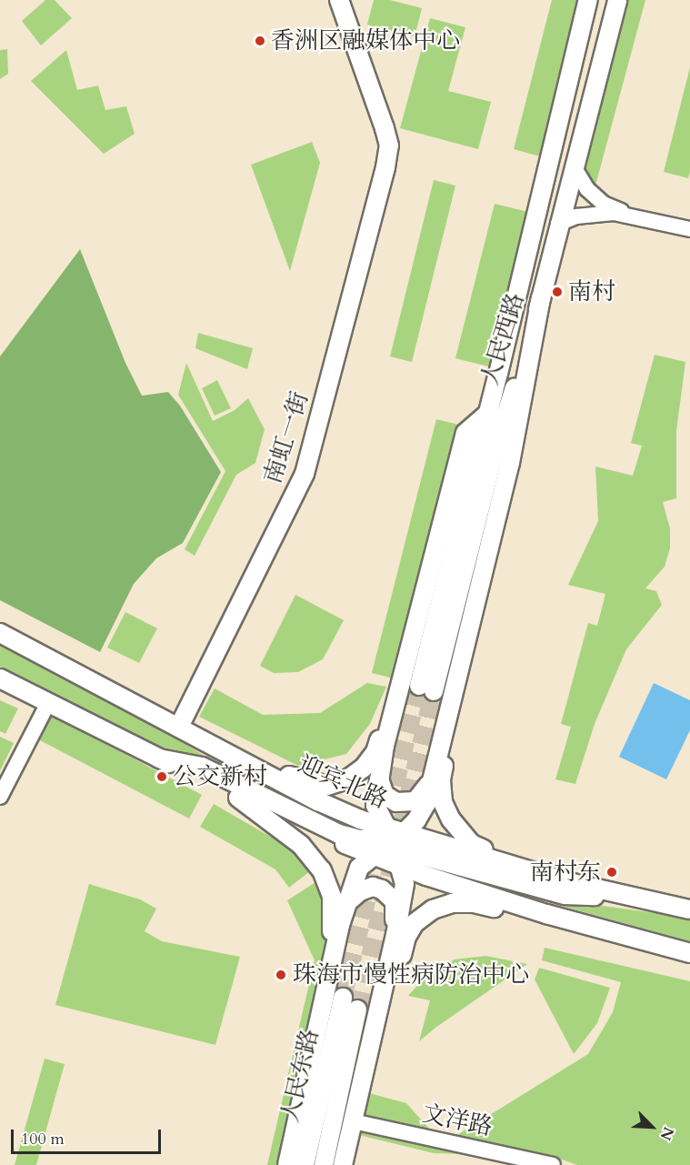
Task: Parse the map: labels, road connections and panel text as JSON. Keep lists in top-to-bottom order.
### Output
{
  "streets": {
    "main road": [
      "人民西路",
      "南虹一街",
      "迎宾北路",
      "人民东路"
    ],
    "street": ["文洋路"]
  },
  "crossings": [
    ["南虹一街", "迎宾北路"]
  ],
  "places": [
    "香洲区融媒体中心",
    "南村",
    "公交新村",
    "南村东",
    "珠海市慢性病防治中心"
  ],
  "scale_bar": "100 m",
  "north": "bottom right"
}
